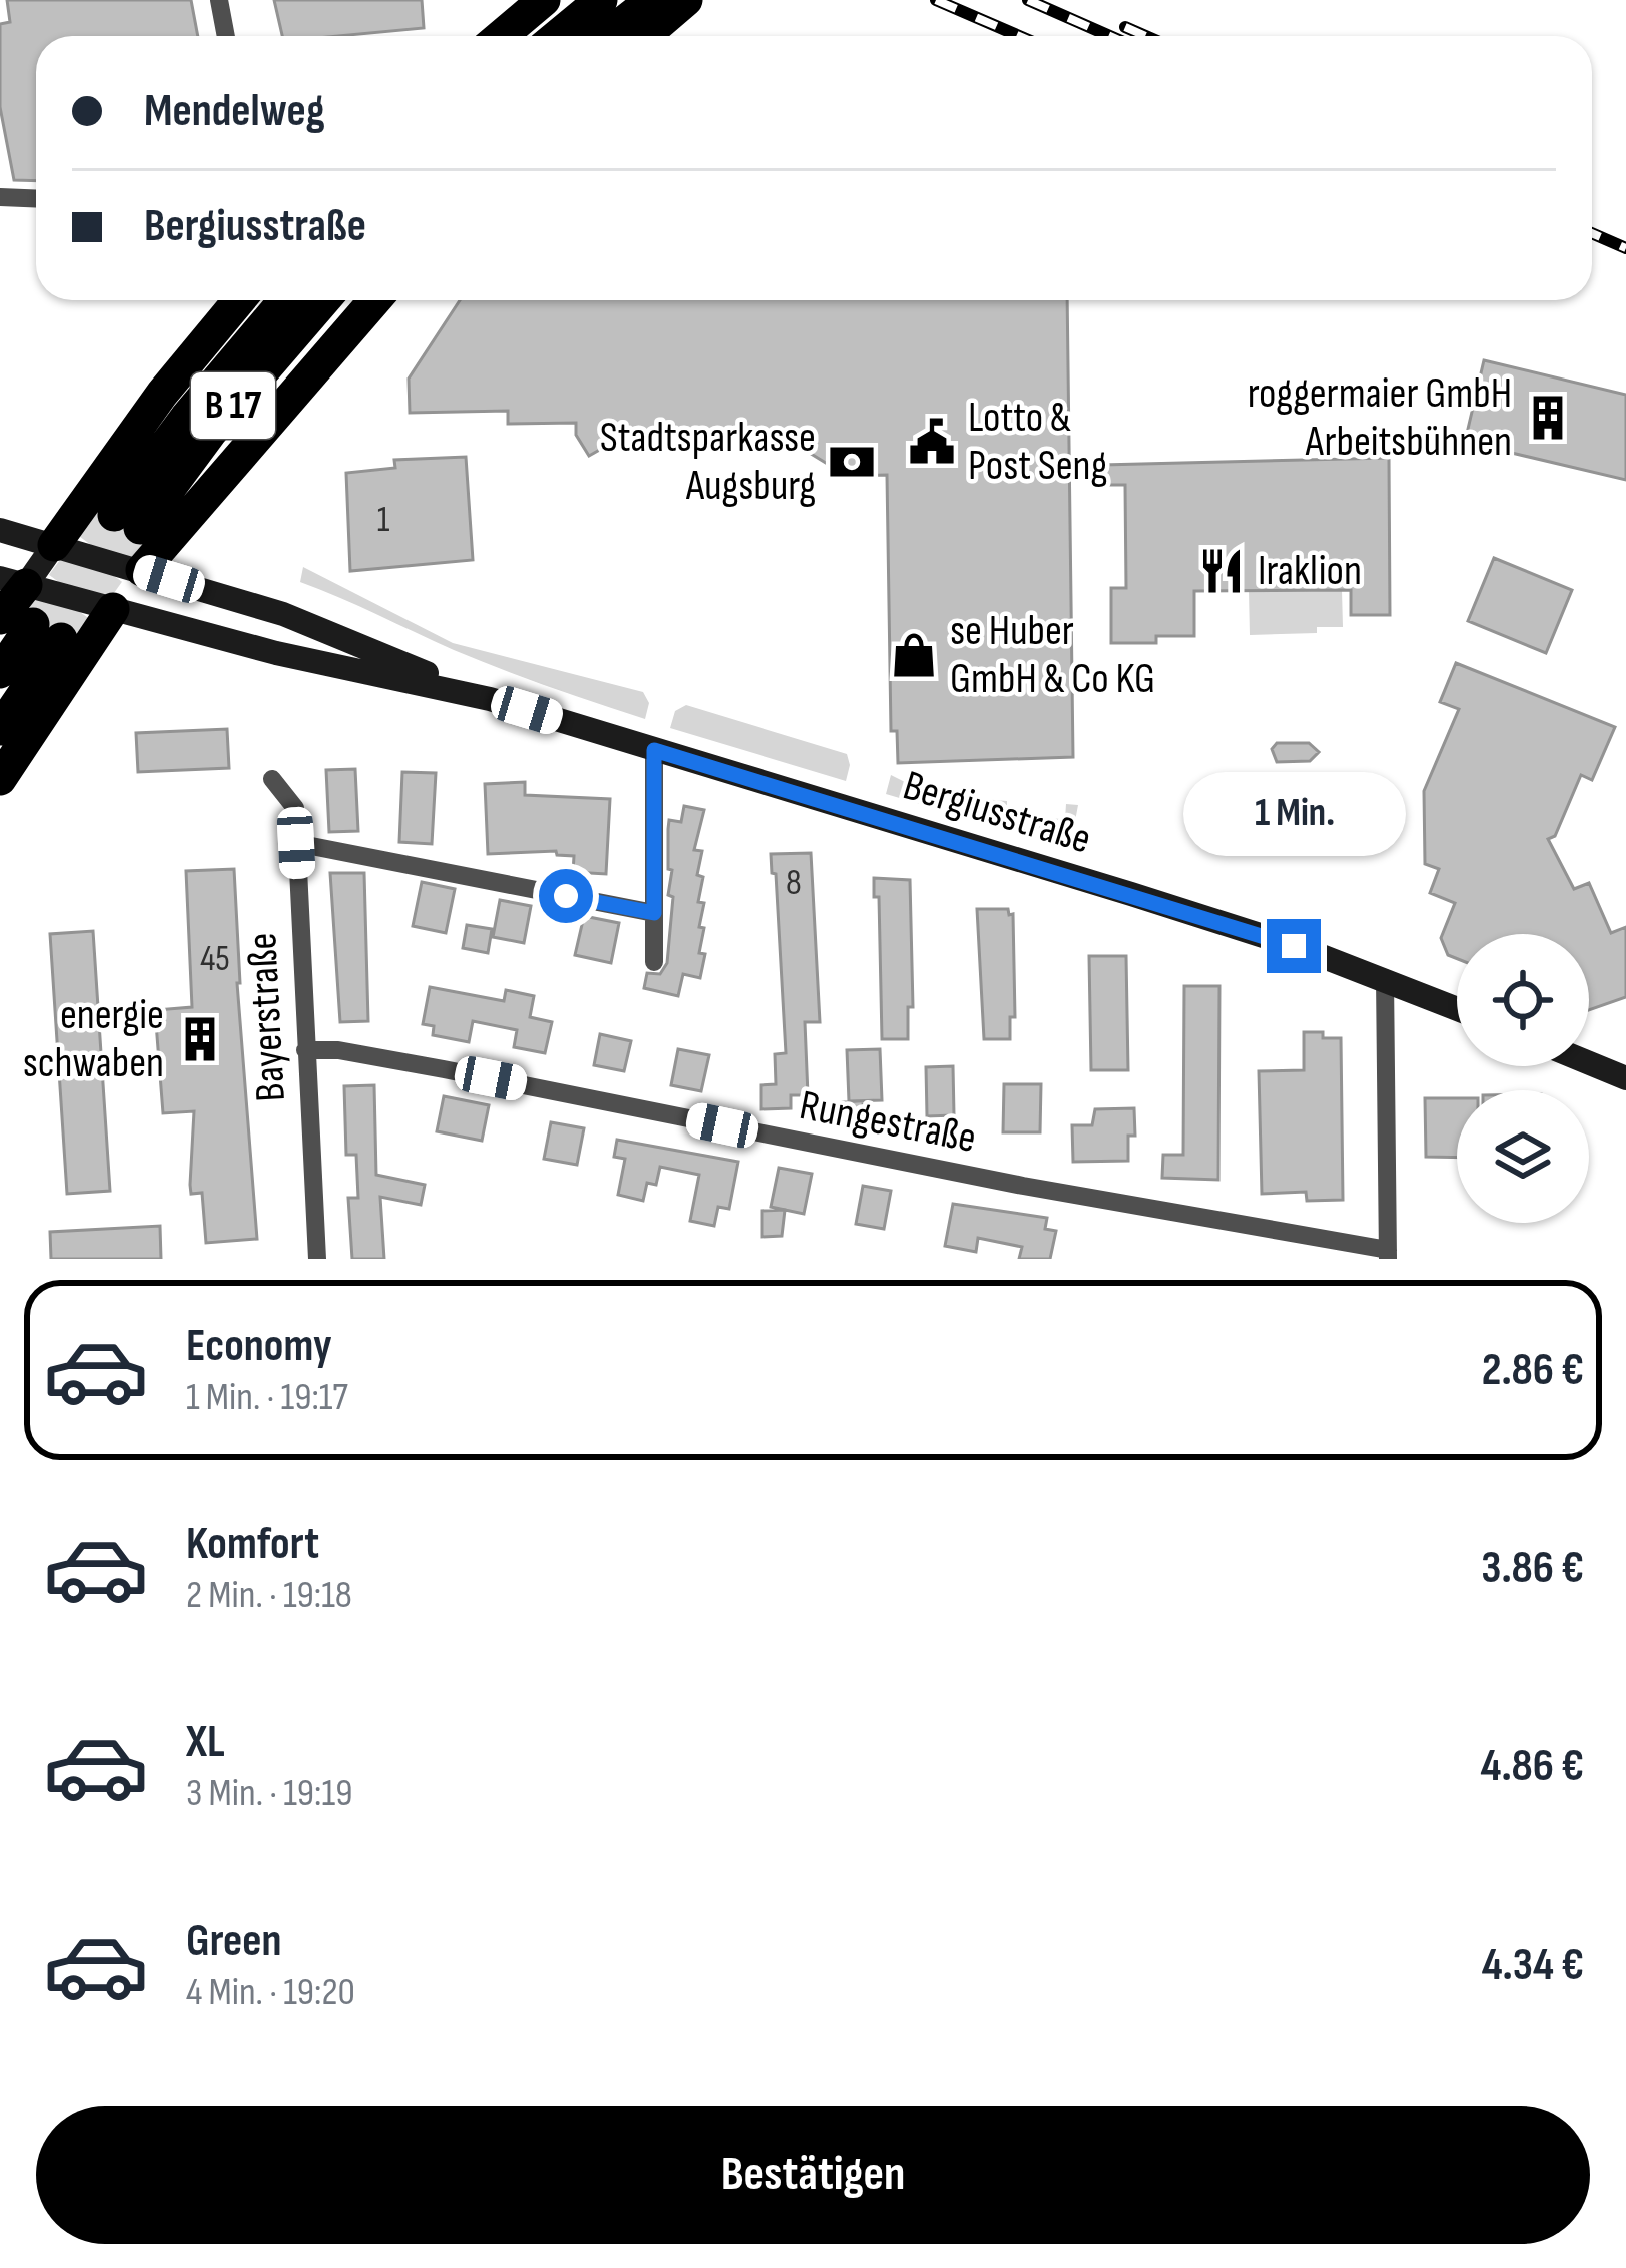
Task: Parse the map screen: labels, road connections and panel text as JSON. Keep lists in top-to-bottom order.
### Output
{
  "streets": {
    "highway": ["B 17"],
    "street": ["Bergiusstraße", "Bayerstraße", "Rungestraße"]
  },
  "crossings": [
    ["Bayerstraße", "Rungestraße"]
  ],
  "places": {
    "building": ["roggermaier GmbH Arbeitsbühnen", "energie schwaben"],
    "public building": ["Lotto & Post Seng"],
    "bank": ["Stadtsparkasse Augsburg"],
    "restaurant": ["Iraklion"],
    "shop": ["se Huber GmbH & Co KG"]
  },
  "house_numbers": ["1", "8", "45"],
  "page": {
    "banner": ["Mendelweg", "Bergiusstraße"],
    "bubble": "1 Min.",
    "list": [
      {
        "name": "Economy",
        "note": "1 Min. · 19:17",
        "value": "2.86 €"
      },
      {
        "name": "Komfort",
        "note": "2 Min. · 19:18",
        "value": "3.86 €"
      },
      {
        "name": "XL",
        "note": "3 Min. · 19:19",
        "value": "4.86 €"
      },
      {
        "name": "Green",
        "note": "4 Min. · 19:20",
        "value": "4.34 €"
      }
    ],
    "buttons": "Bestätigen"
  }
}
